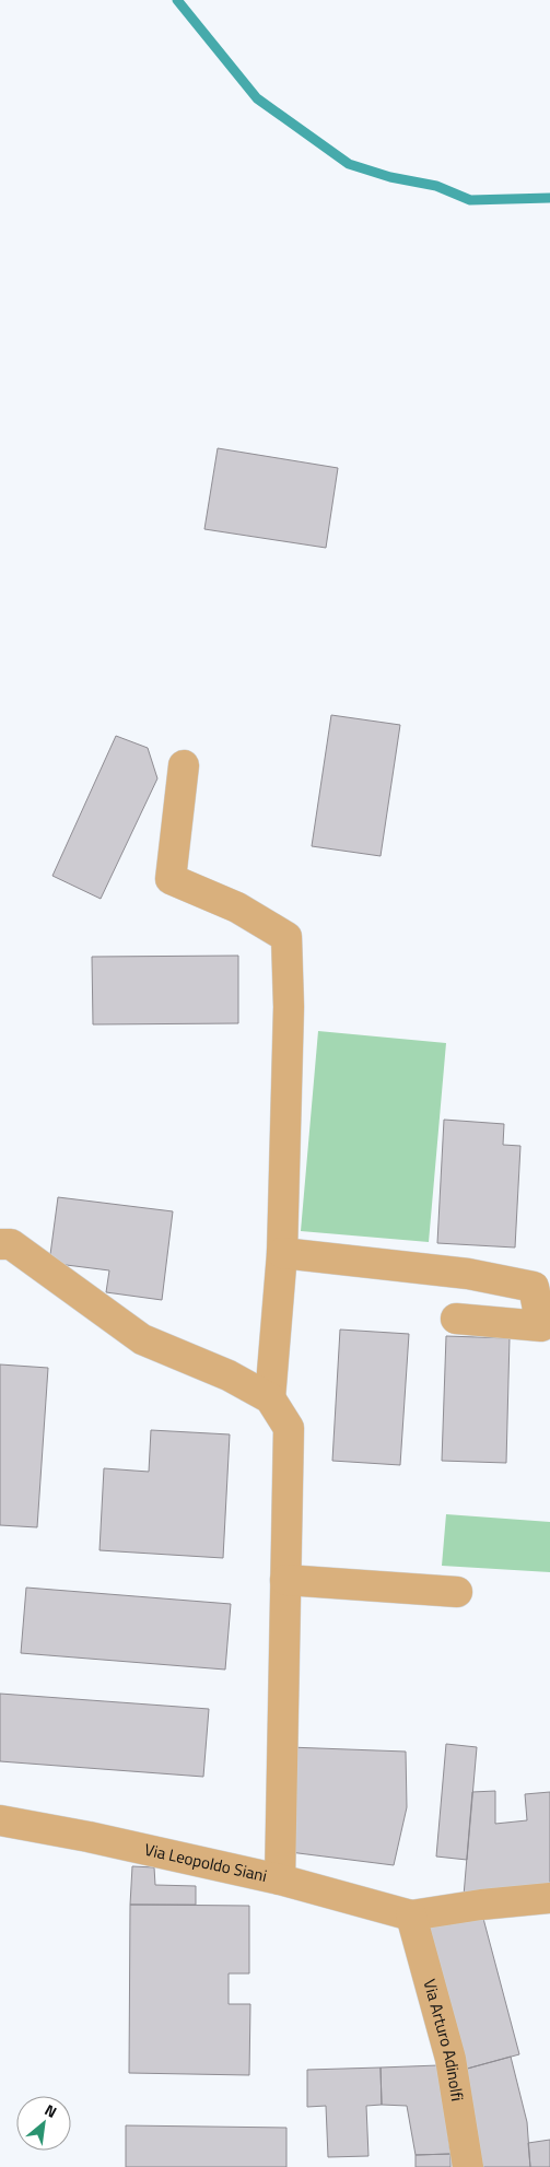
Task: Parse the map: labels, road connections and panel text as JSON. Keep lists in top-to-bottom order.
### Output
{
  "streets": {
    "street": ["Via Leopoldo Siani", "Via Arturo Adinolfi"]
  },
  "crossings": [
    ["Via Leopoldo Siani", "Via Arturo Adinolfi"]
  ],
  "north": "top right"
}
